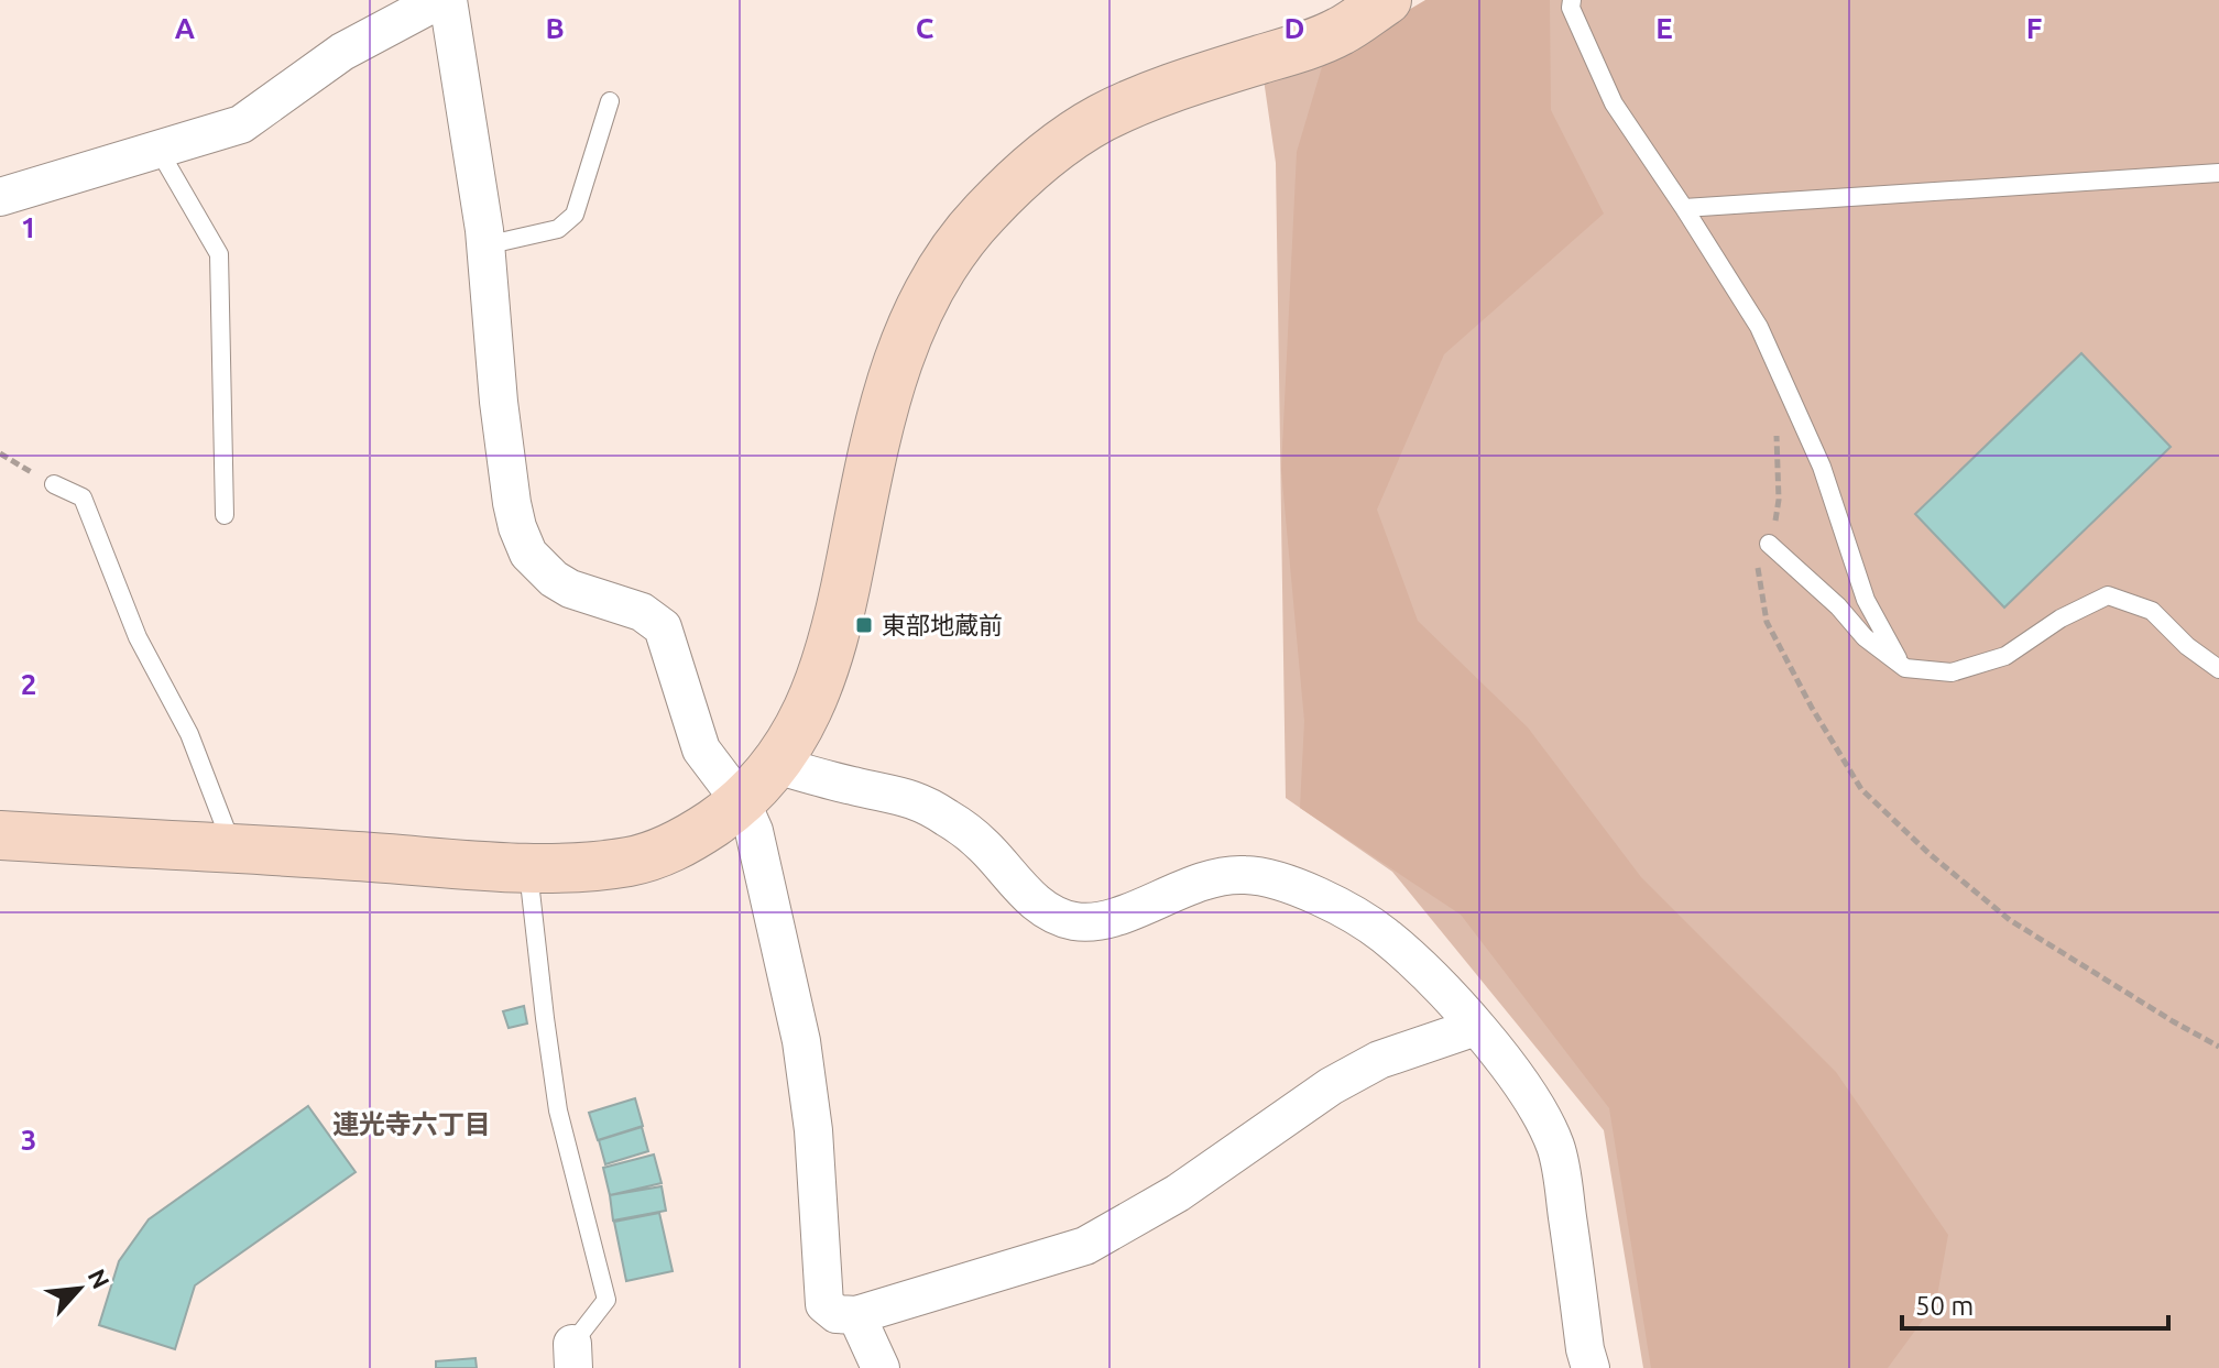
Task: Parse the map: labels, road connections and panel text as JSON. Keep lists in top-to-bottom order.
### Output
{
  "districts": ["連光寺六丁目"],
  "places": {
    "transit": ["東部地蔵前"]
  },
  "scale_bar": "50 m",
  "north": "top right",
  "grid": {
    "columns": [
      "A",
      "B",
      "C",
      "D",
      "E",
      "F"
    ],
    "rows": ["1", "2", "3"]
  }
}
